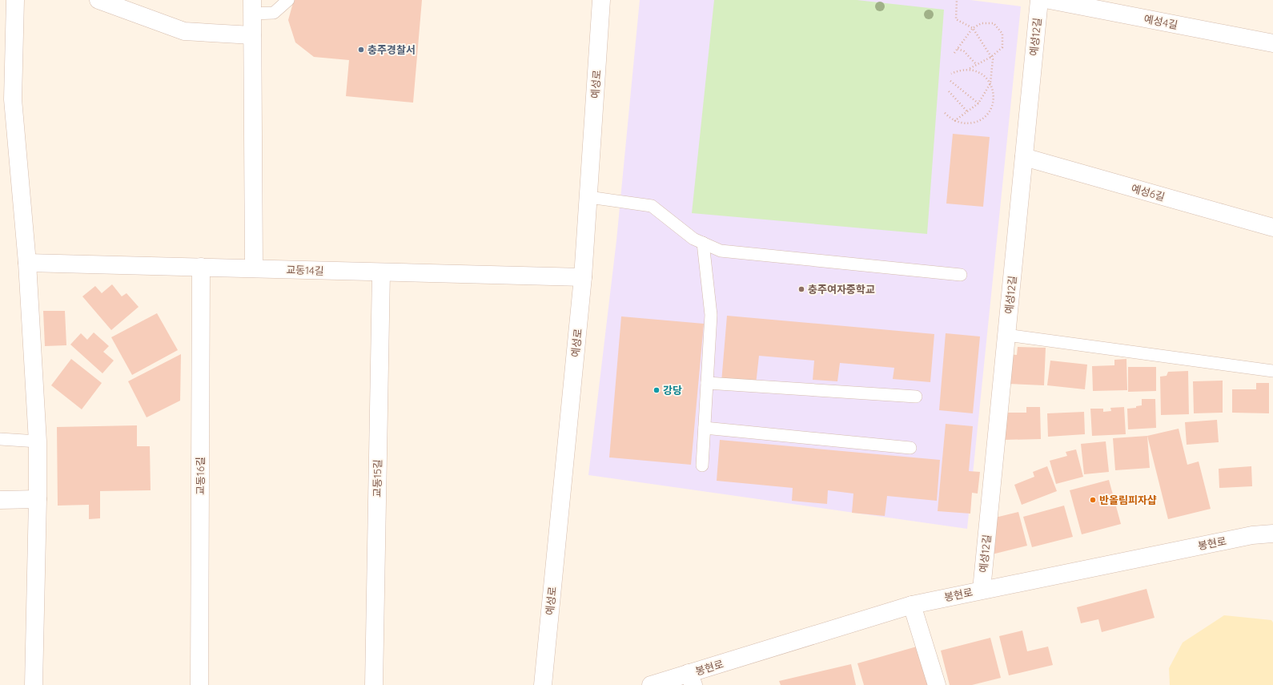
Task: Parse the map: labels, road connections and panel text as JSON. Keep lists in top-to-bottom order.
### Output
{
  "streets": {
    "street": [
      "예성4길",
      "예성12길",
      "예성로",
      "예성6길",
      "교동14길",
      "교동16길",
      "교동15길",
      "봉현로"
    ]
  },
  "crossings": [
    ["예성12길", "예성6길"],
    ["예성12길", "봉현로"],
    ["예성로", "교동14길"],
    ["교동14길", "교동16길"],
    ["교동14길", "교동15길"]
  ],
  "places": [
    "충주경찰서",
    "충주여자중학교",
    "강당",
    "반올림피자샵"
  ]
}
